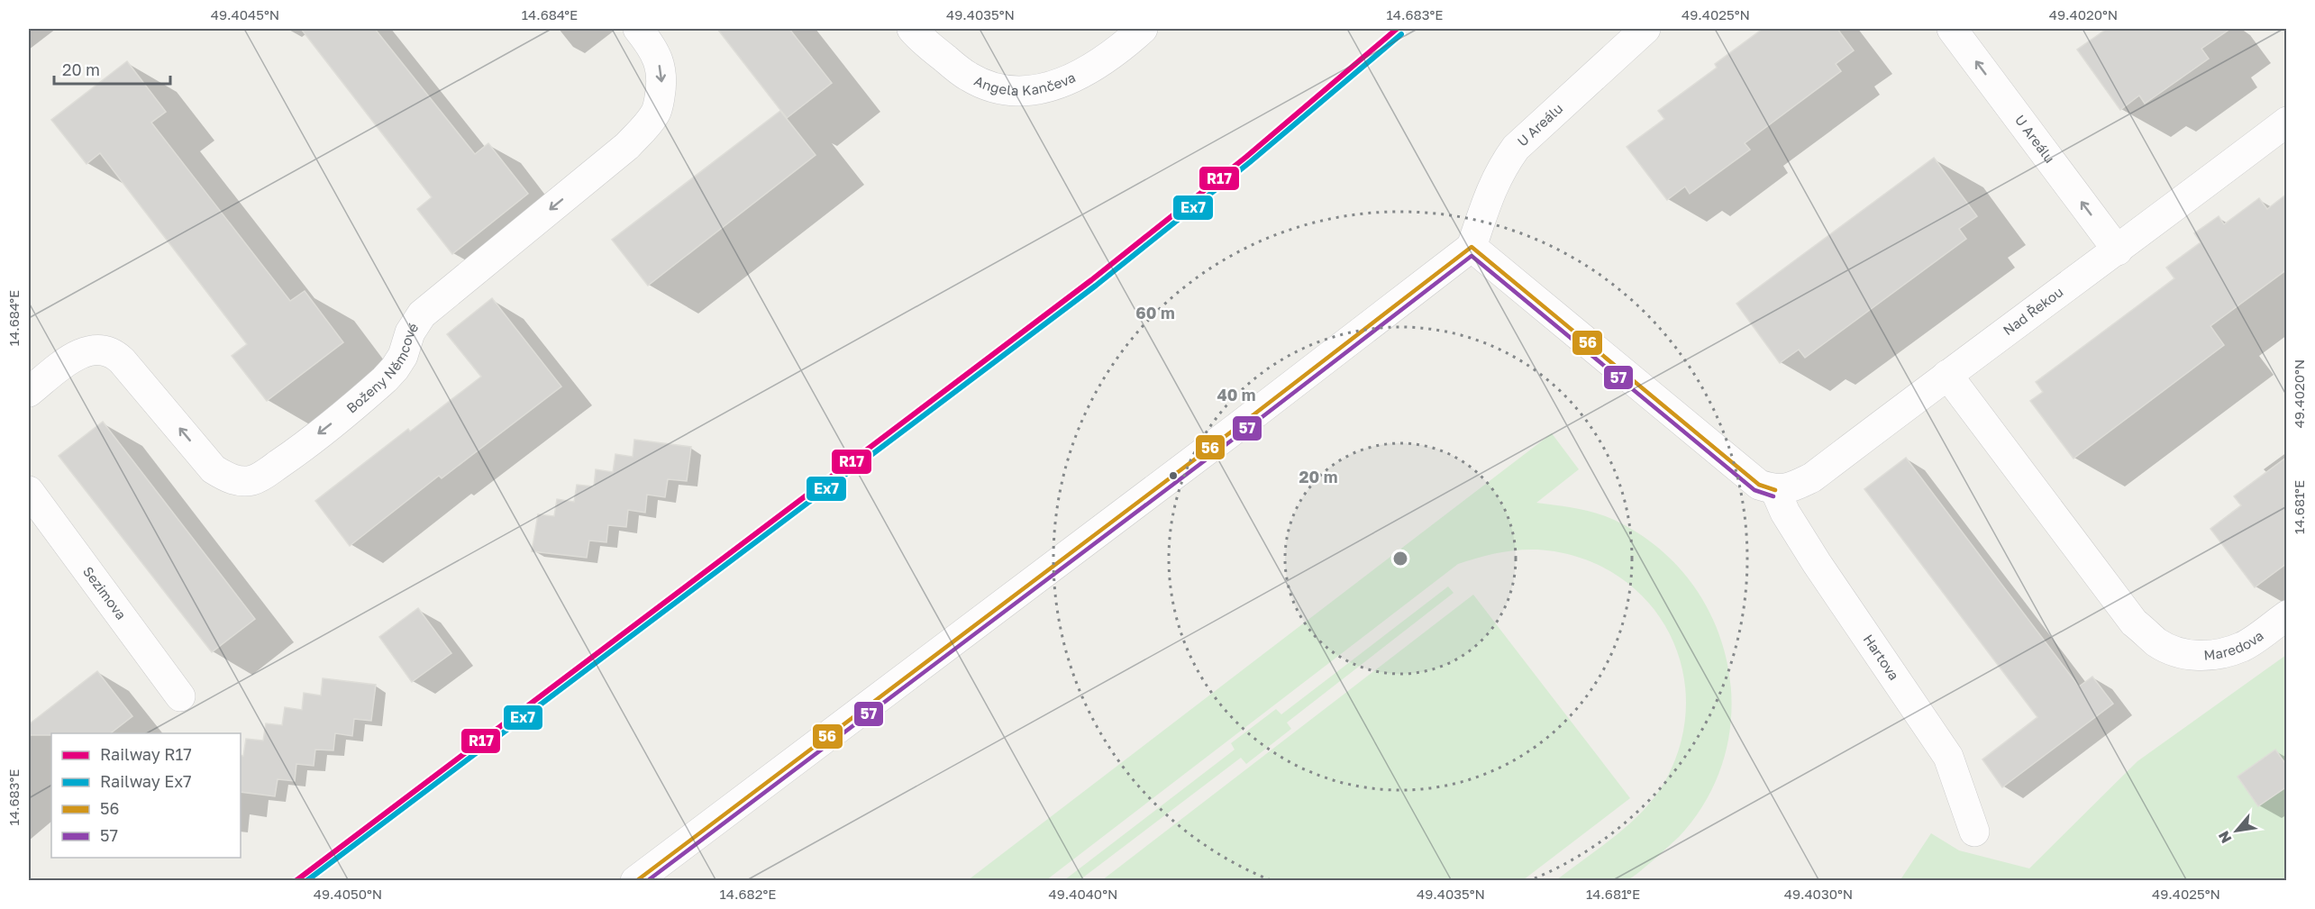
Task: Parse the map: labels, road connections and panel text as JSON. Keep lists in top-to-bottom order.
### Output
{
  "streets": {
    "street": [
      "Angela Kančeva",
      "U Areálu",
      "Nad Řekou",
      "Boženy Němcové",
      "Sezimova",
      "Maredova",
      "Hartova"
    ]
  },
  "crossings": [
    ["U Areálu", "Nad Řekou"],
    ["Nad Řekou", "Maredova"],
    ["Nad Řekou", "Hartova"]
  ],
  "one_way": ["U Areálu"],
  "lines": [
    "rail line R17",
    "rail line Ex7",
    "transit line 56",
    "transit line 57"
  ],
  "legend": [
    "Railway R17",
    "Railway Ex7",
    "56",
    "57"
  ],
  "scale_bar": "20 m",
  "north": "bottom left",
  "coordinates": [
    "49.4045°N",
    "14.684°E",
    "49.4035°N",
    "14.683°E",
    "49.4025°N",
    "49.4020°N",
    "14.681°E",
    "49.4050°N",
    "14.682°E",
    "49.4040°N",
    "49.4030°N"
  ],
  "rings": ["60 m", "40 m", "20 m"]
}
